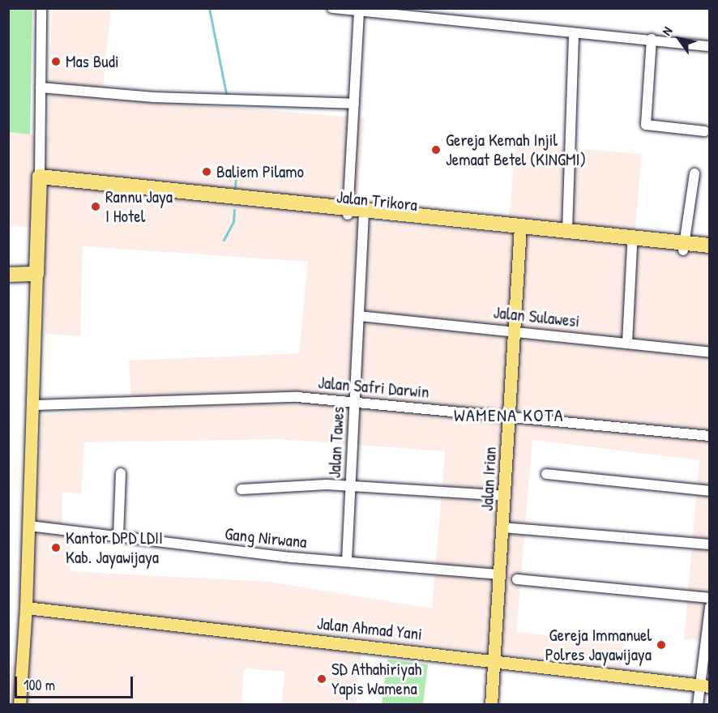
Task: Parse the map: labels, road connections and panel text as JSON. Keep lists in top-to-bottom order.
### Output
{
  "streets": {
    "highway": ["Jalan Trikora"],
    "main road": ["Jalan Irian", "Jalan Ahmad Yani"],
    "street": [
      "Jalan Sulawesi",
      "Jalan Safri Darwin",
      "Jalan Tawes",
      "Gang Nirwana"
    ]
  },
  "crossings": [
    ["Jalan Trikora", "Jalan Tawes"],
    ["Jalan Trikora", "Jalan Irian"],
    ["Jalan Sulawesi", "Jalan Tawes"],
    ["Jalan Sulawesi", "Jalan Irian"],
    ["Jalan Safri Darwin", "Jalan Tawes"],
    ["Jalan Safri Darwin", "Jalan Irian"],
    ["Jalan Tawes", "Gang Nirwana"],
    ["Jalan Irian", "Gang Nirwana"],
    ["Jalan Irian", "Jalan Ahmad Yani"]
  ],
  "districts": ["WAMENA KOTA"],
  "places": [
    "Mas Budi",
    "Gereja Kemah Injil Jemaat Betel (KINGMI)",
    "Baliem Pilamo",
    "Rannu Jaya I Hotel",
    "Kantor DPD LDII Kab. Jayawijaya",
    "Gereja Immanuel Polres Jayawijaya",
    "SD Athahiriyah Yapis Wamena"
  ],
  "scale_bar": "100 m",
  "north": "top left"
}
